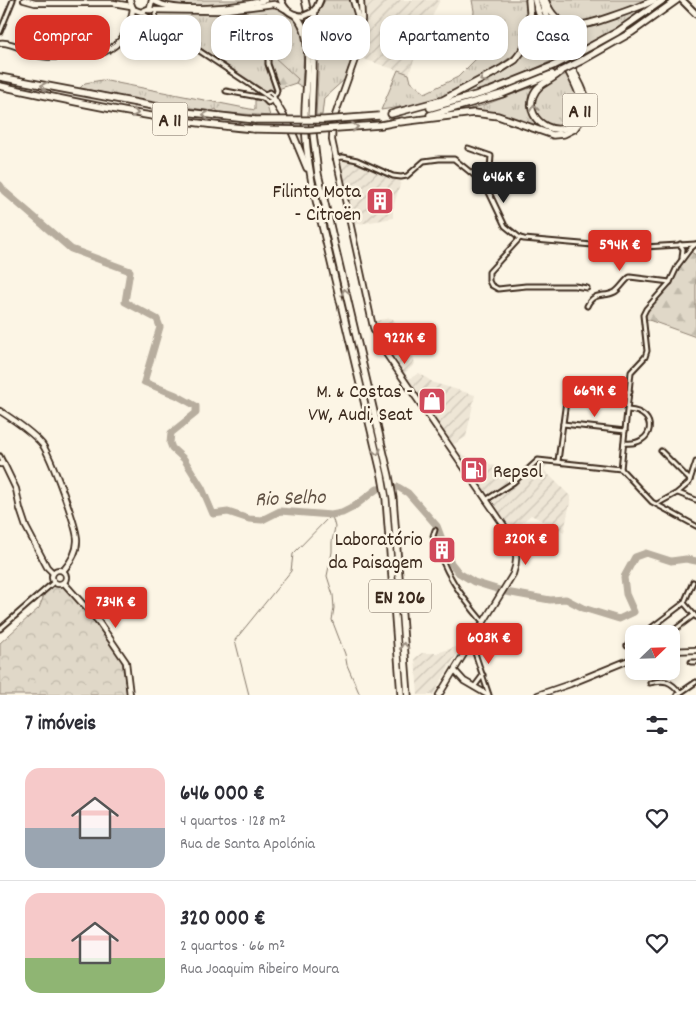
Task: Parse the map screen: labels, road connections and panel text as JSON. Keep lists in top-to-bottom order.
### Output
{
  "streets": {
    "highway": ["A 11", "EN 206"]
  },
  "water": ["Rio Selho"],
  "places": {
    "building": ["Filinto Mota - Citroën", "Laboratório da Paisagem"],
    "shop": ["M. & Costas - VW, Audi, Seat"],
    "fuel station": ["Repsol"]
  },
  "north": "top right",
  "page": {
    "chip": [
      "Comprar",
      "Alugar",
      "Filtros",
      "Novo",
      "Apartamento",
      "Casa"
    ],
    "price": [
      "646K €",
      "594K €",
      "922K €",
      "669K €",
      "320K €",
      "734K €",
      "603K €"
    ],
    "heading": "7 imóveis",
    "list": [
      {
        "name": "646 000 €",
        "note": "4 quartos · 128 m² · Rua de Santa Apolónia"
      },
      {
        "name": "320 000 €",
        "note": "2 quartos · 66 m² · Rua Joaquim Ribeiro Moura"
      }
    ]
  }
}
